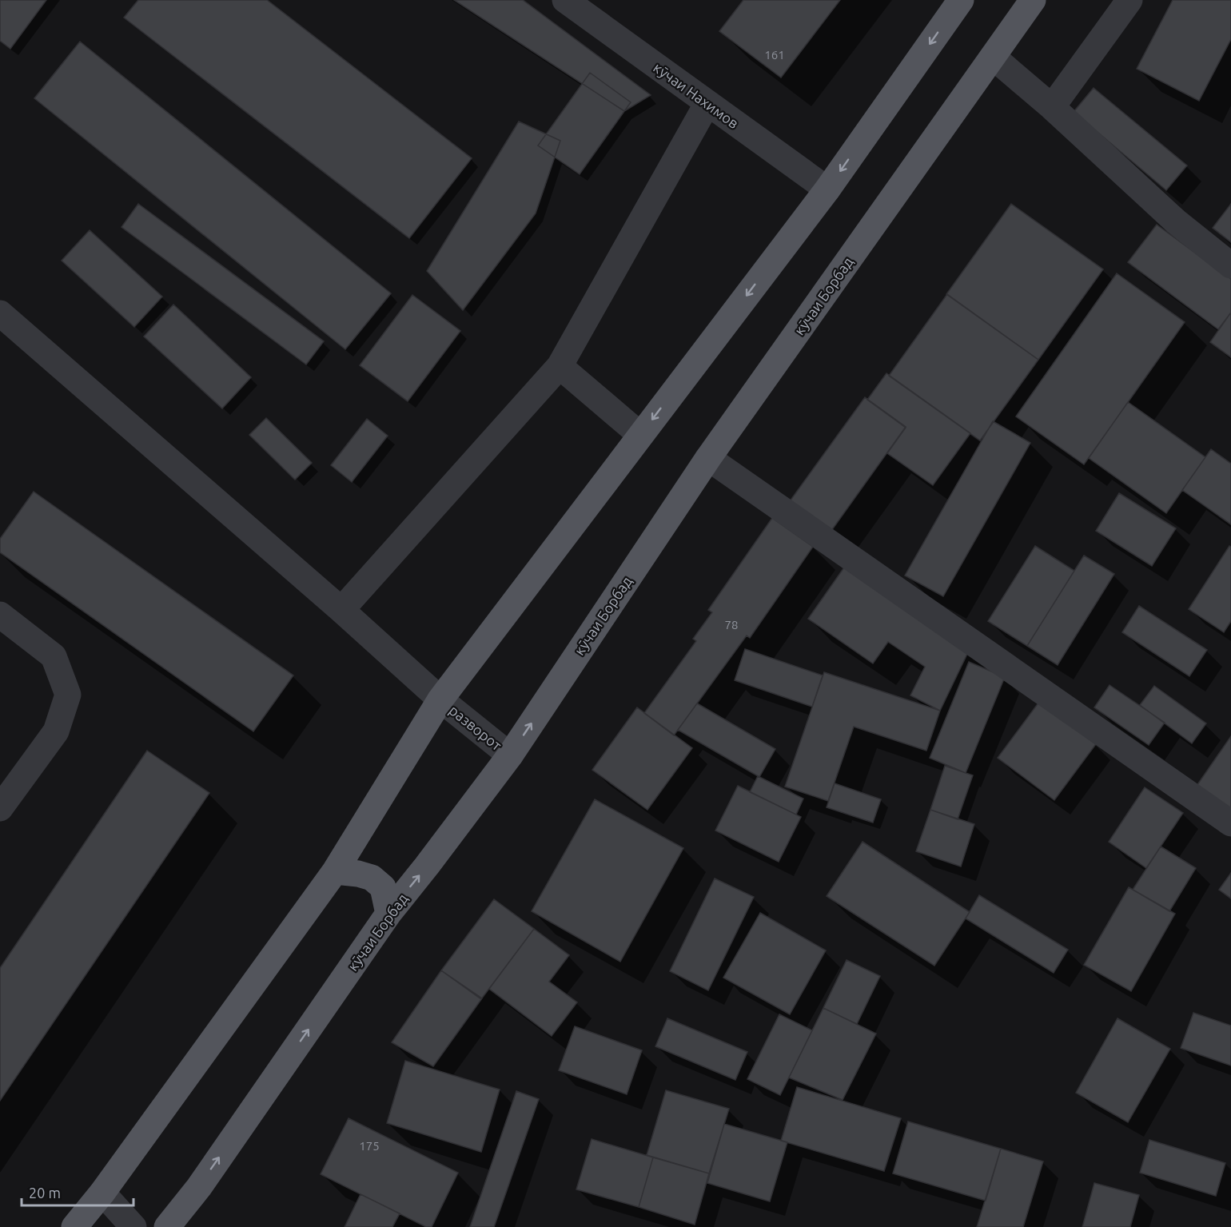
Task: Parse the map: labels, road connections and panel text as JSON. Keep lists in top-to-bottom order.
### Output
{
  "streets": {
    "main road": ["кӯчаи Борбад"],
    "street": ["кӯчаи Нахимов", "разворот"]
  },
  "crossings": [
    ["кӯчаи Борбад", "разворот"]
  ],
  "house_numbers": ["161", "78", "175"],
  "scale_bar": "20 m"
}
